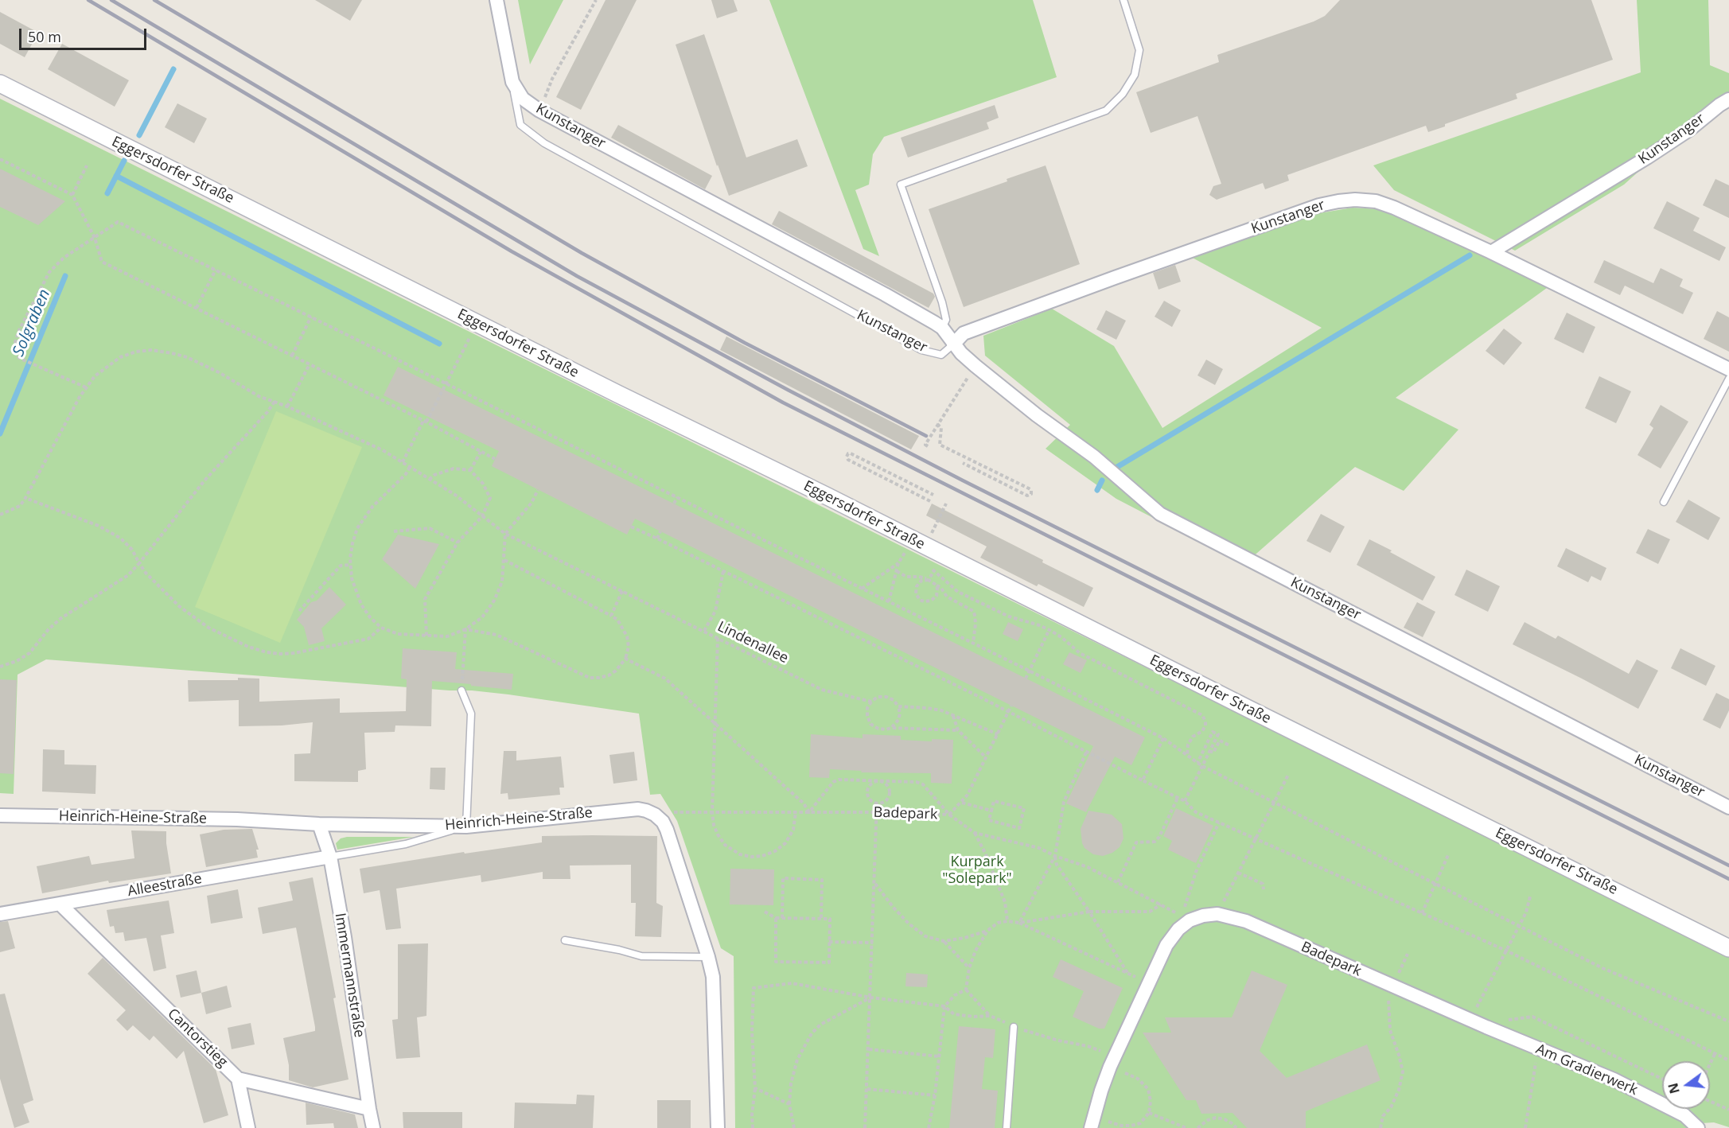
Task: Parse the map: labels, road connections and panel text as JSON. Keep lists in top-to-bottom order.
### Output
{
  "streets": {
    "street": [
      "Kunstanger",
      "Eggersdorfer Straße",
      "Badepark",
      "Heinrich-Heine-Straße",
      "Alleestraße",
      "Immermannstraße",
      "Cantorstieg",
      "Am Gradierwerk"
    ],
    "path": ["Lindenallee"]
  },
  "crossings": [
    ["Badepark", "Heinrich-Heine-Straße"],
    ["Badepark", "Am Gradierwerk"],
    ["Heinrich-Heine-Straße", "Immermannstraße"],
    ["Alleestraße", "Immermannstraße"],
    ["Alleestraße", "Cantorstieg"],
    ["Immermannstraße", "Cantorstieg"]
  ],
  "water": ["Solgraben"],
  "parks": ["Kurpark \"Solepark\""],
  "scale_bar": "50 m",
  "north": "left"
}
